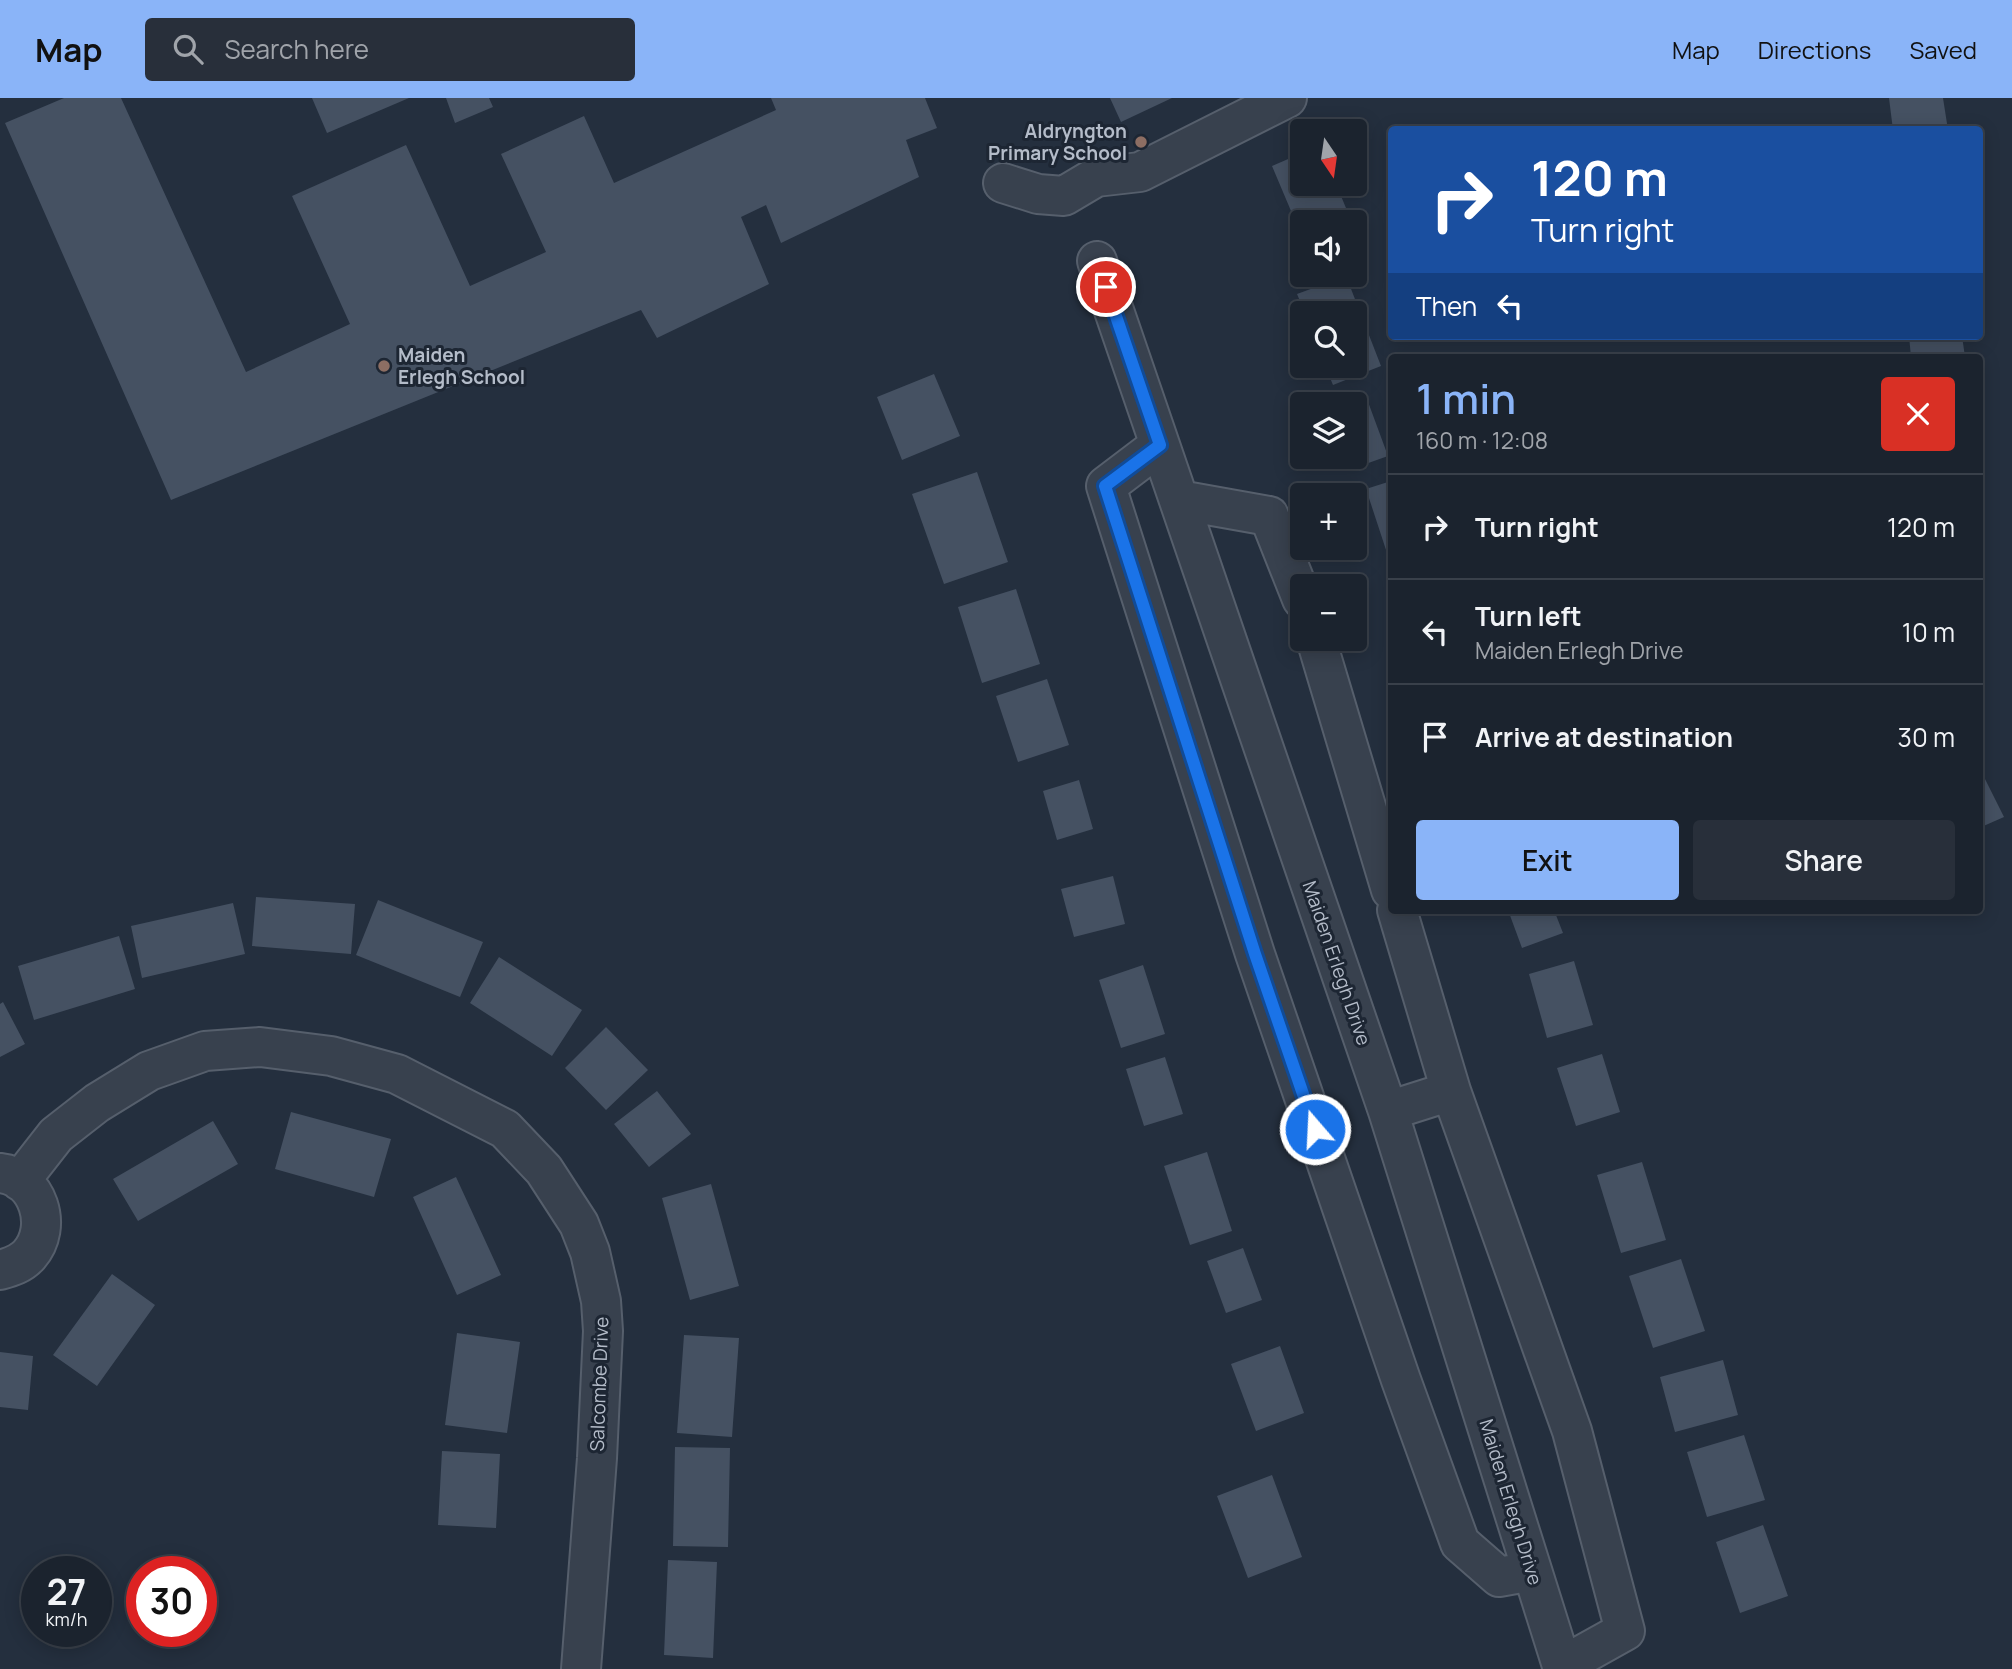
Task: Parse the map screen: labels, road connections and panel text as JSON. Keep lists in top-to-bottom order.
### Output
{
  "streets": {
    "street": ["Maiden Erlegh Drive", "Salcombe Drive"]
  },
  "places": ["Aldryngton Primary School", "Maiden Erlegh School"],
  "north": "bottom",
  "page": {
    "header": "Map",
    "search": "Search here",
    "nav": ["Map", "Directions", "Saved"],
    "map_buttons": ["+", "−"],
    "turn": ["120 m", "Turn right"],
    "then": "Then",
    "heading": ["1 min", "160 m · 12:08"],
    "list": [
      {
        "name": "Turn right",
        "value": "120 m"
      },
      {
        "name": "Turn left",
        "note": "Maiden Erlegh Drive",
        "value": "10 m"
      },
      {
        "name": "Arrive at destination",
        "value": "30 m"
      }
    ],
    "buttons": ["Exit", "Share"],
    "speed": "27 km/h",
    "limit": "30"
  }
}
